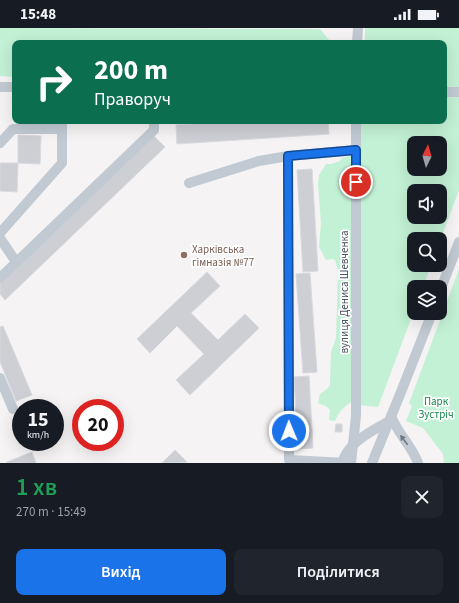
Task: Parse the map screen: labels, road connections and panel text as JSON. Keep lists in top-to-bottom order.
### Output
{
  "streets": {
    "street": ["вулиця Дениса Шевченка"]
  },
  "parks": ["Парк Зустріч"],
  "places": ["Харківська гімназія №77"],
  "north": "top",
  "page": {
    "status": "15:48",
    "turn": ["200 m", "Праворуч"],
    "speed": "15 km/h",
    "limit": "20",
    "heading": ["1 хв", "270 m · 15:49"],
    "buttons": ["Вихід", "Поділитися"]
  }
}
